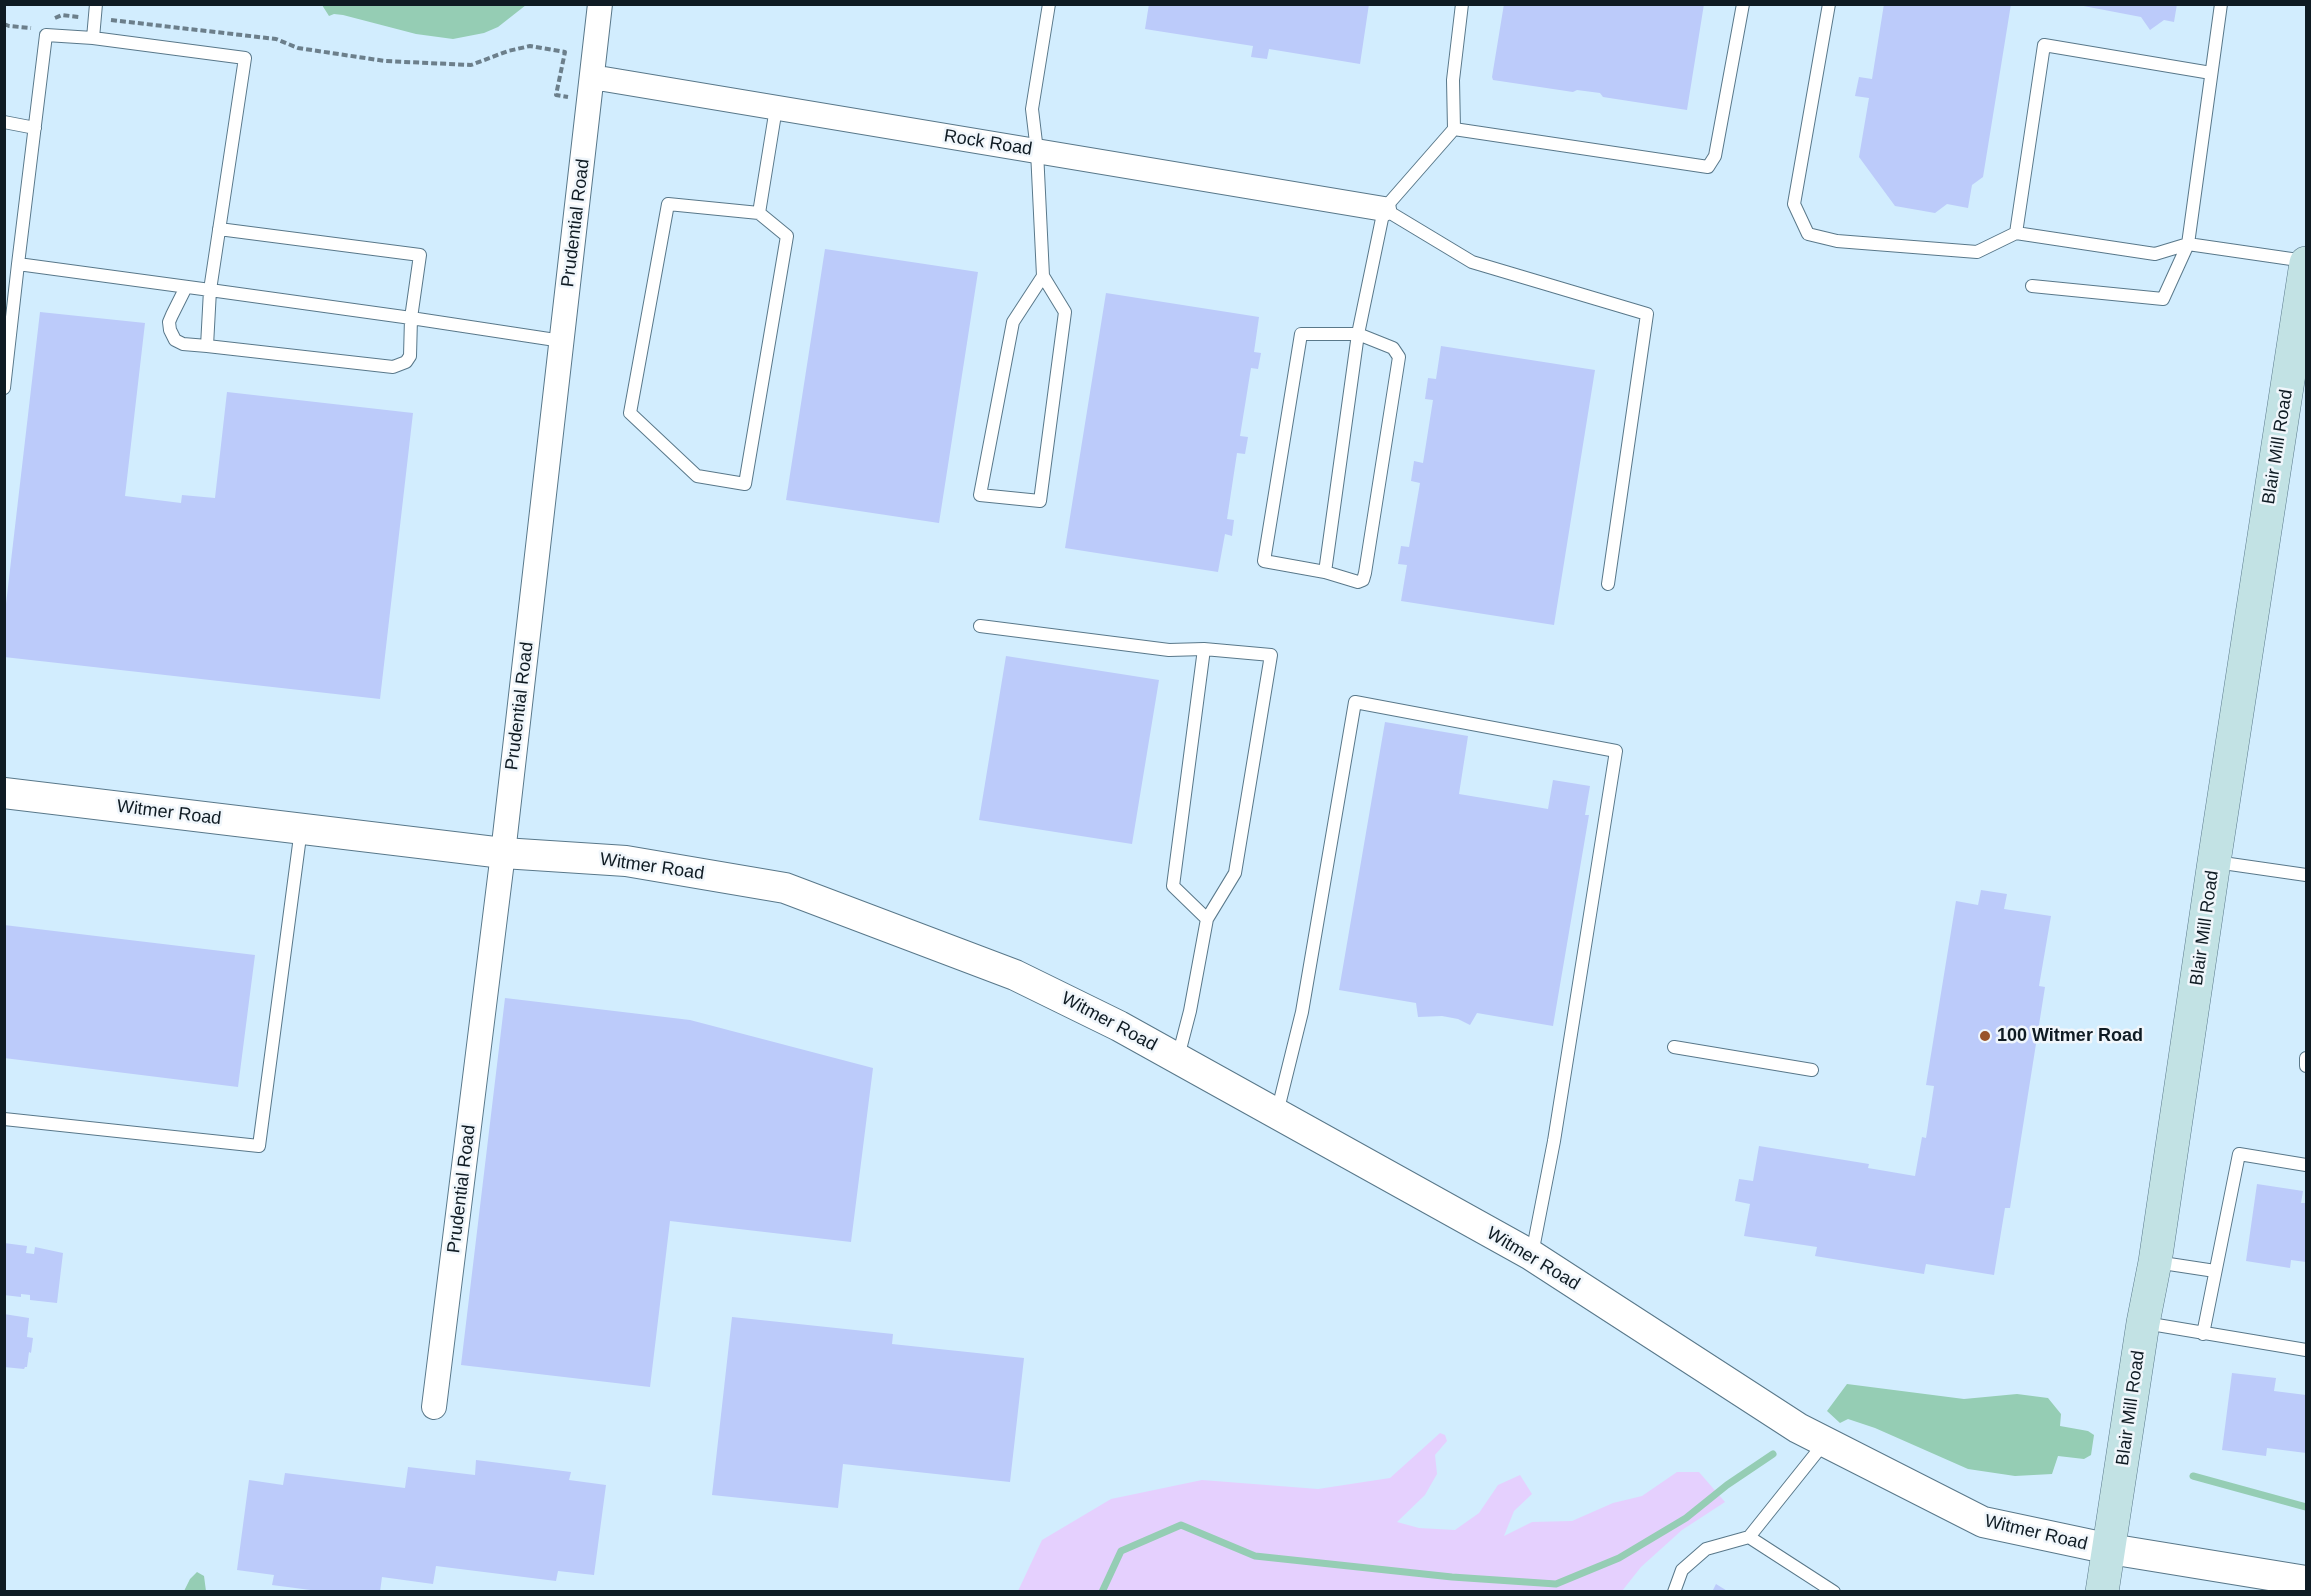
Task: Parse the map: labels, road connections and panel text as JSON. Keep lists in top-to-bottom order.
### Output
{
  "streets": {
    "main road": ["Blair Mill Road"],
    "street": ["Rock Road", "Prudential Road", "Witmer Road"]
  },
  "crossings": [
    ["Rock Road", "Prudential Road"],
    ["Prudential Road", "Witmer Road"],
    ["Blair Mill Road", "Witmer Road"]
  ],
  "places": ["100 Witmer Road"]
}
